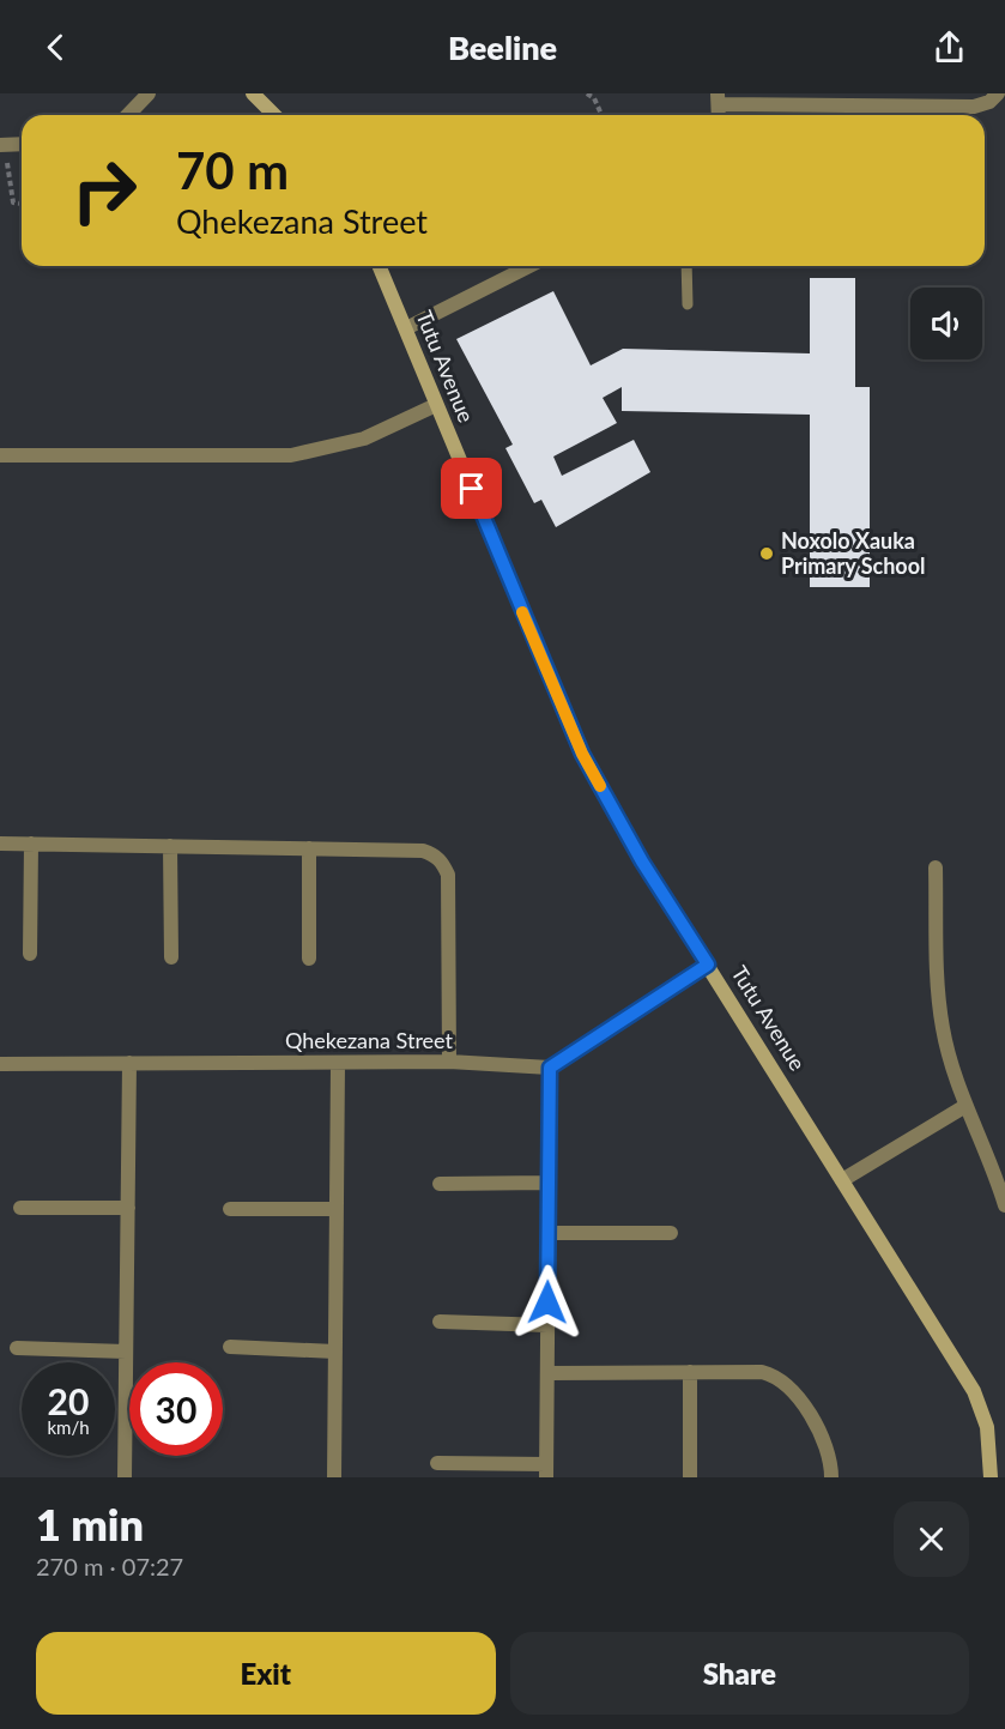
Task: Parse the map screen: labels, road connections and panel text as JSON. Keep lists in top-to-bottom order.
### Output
{
  "streets": {
    "street": ["Tutu Avenue", "Qhekezana Street"]
  },
  "places": ["Noxolo Xauka Primary School"],
  "page": {
    "header": "Beeline",
    "turn": ["70 m", "Qhekezana Street"],
    "speed": "20 km/h",
    "limit": "30",
    "heading": ["1 min", "270 m · 07:27"],
    "buttons": ["Exit", "Share"]
  }
}
